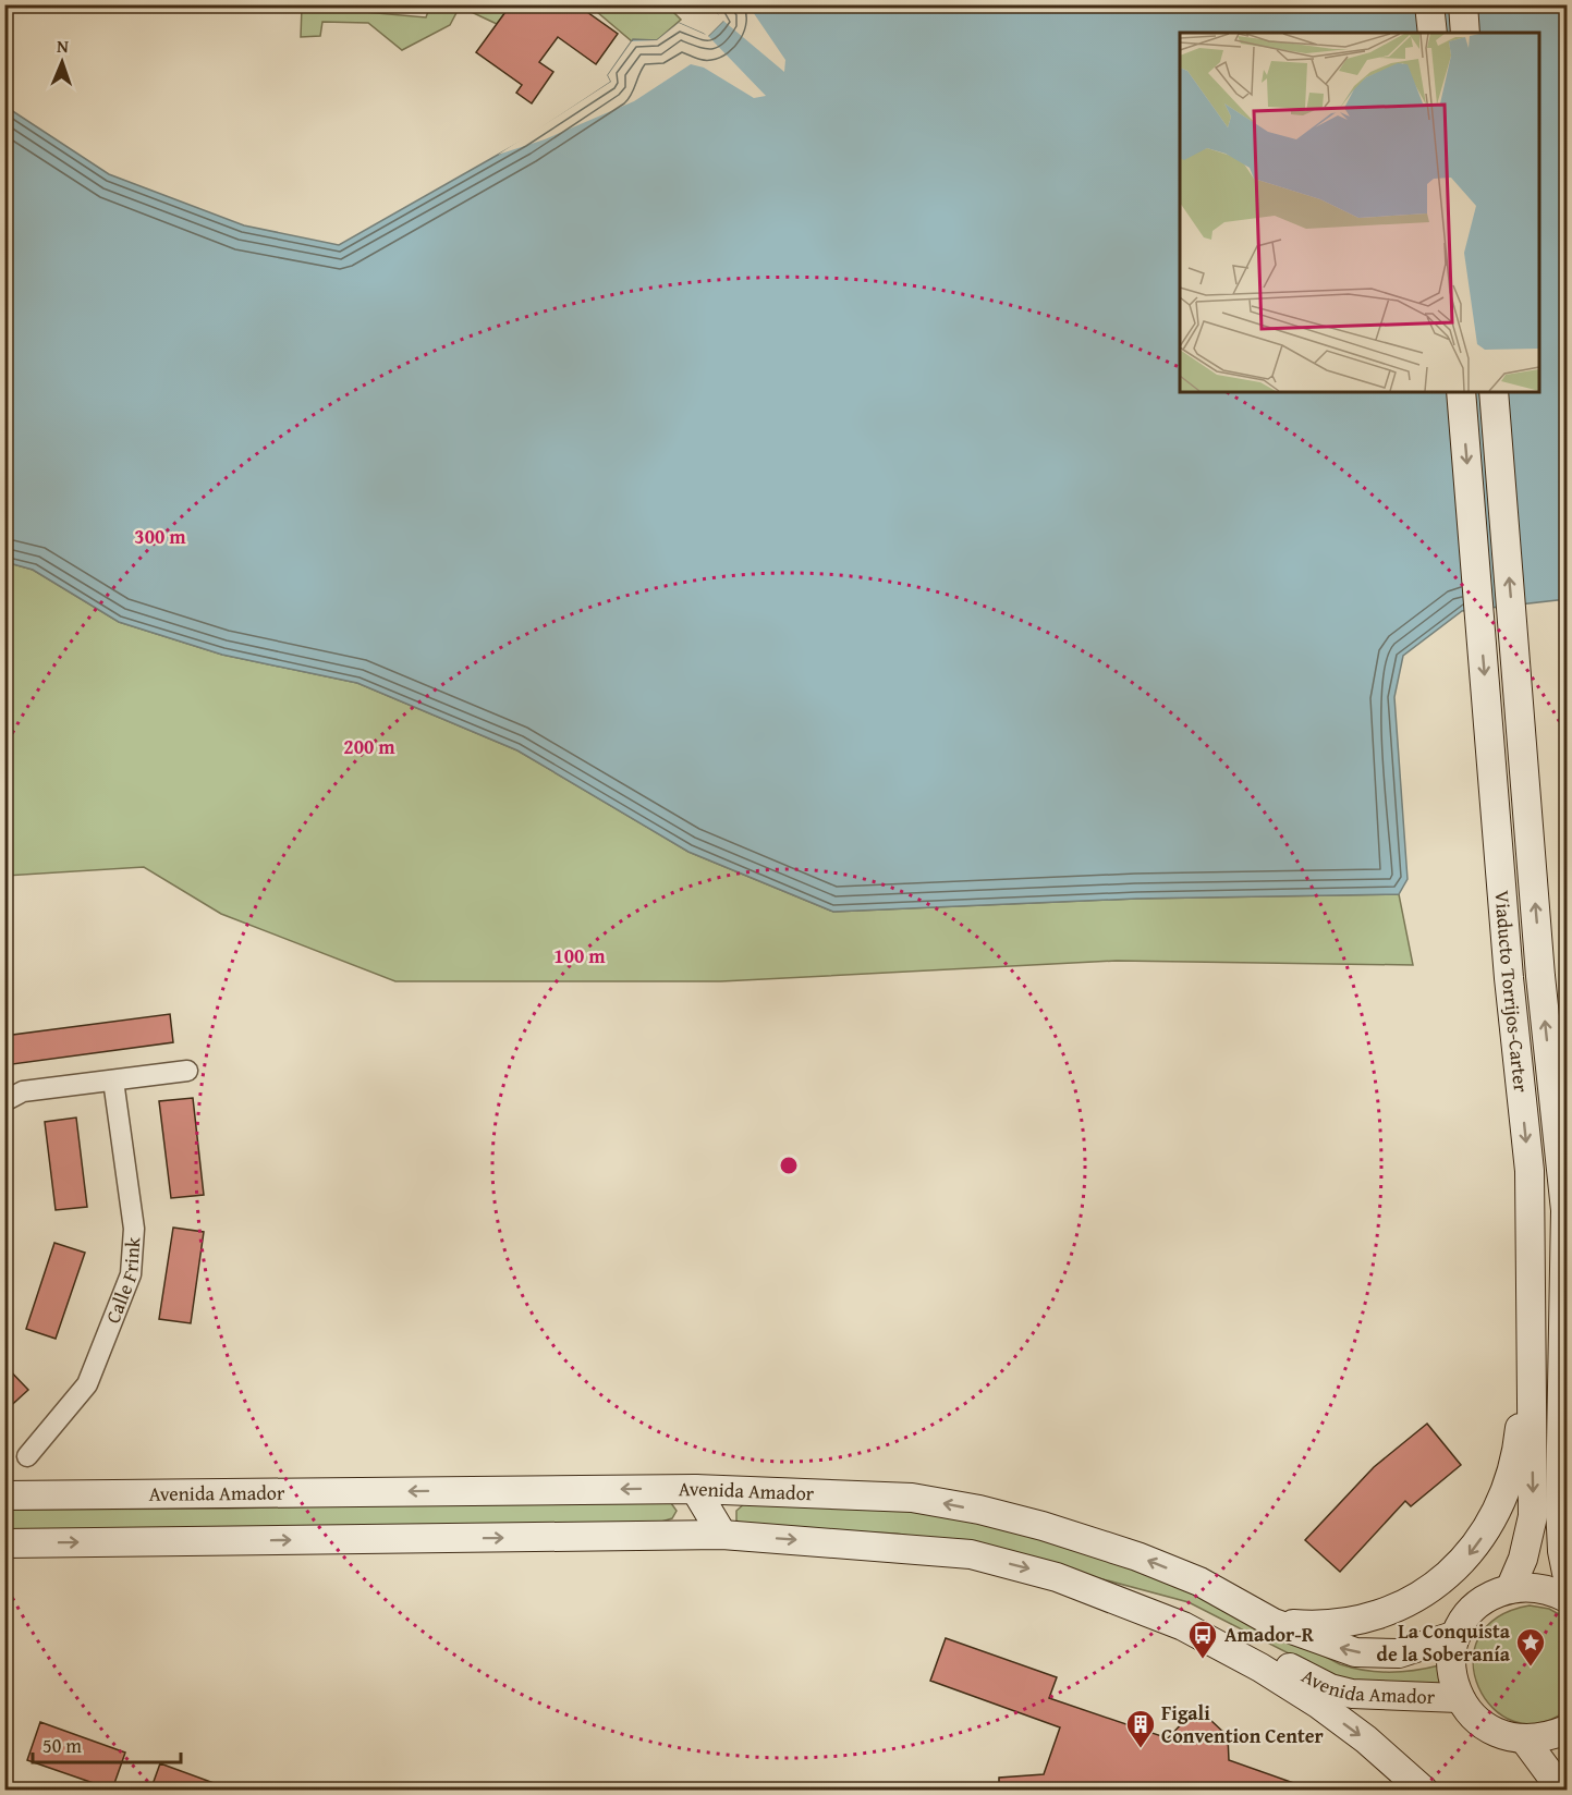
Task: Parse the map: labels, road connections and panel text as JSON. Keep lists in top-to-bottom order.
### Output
{
  "streets": {
    "main road": ["Viaducto Torrijos-Carter", "Avenida Amador"],
    "street": ["Calle Frink"]
  },
  "places": {
    "bus stop": ["Amador-R"],
    "place": ["La Conquista de la Soberanía"],
    "building": ["Figali Convention Center"]
  },
  "scale_bar": "50 m",
  "north": "top",
  "rings": ["300 m", "200 m", "100 m"]
}
